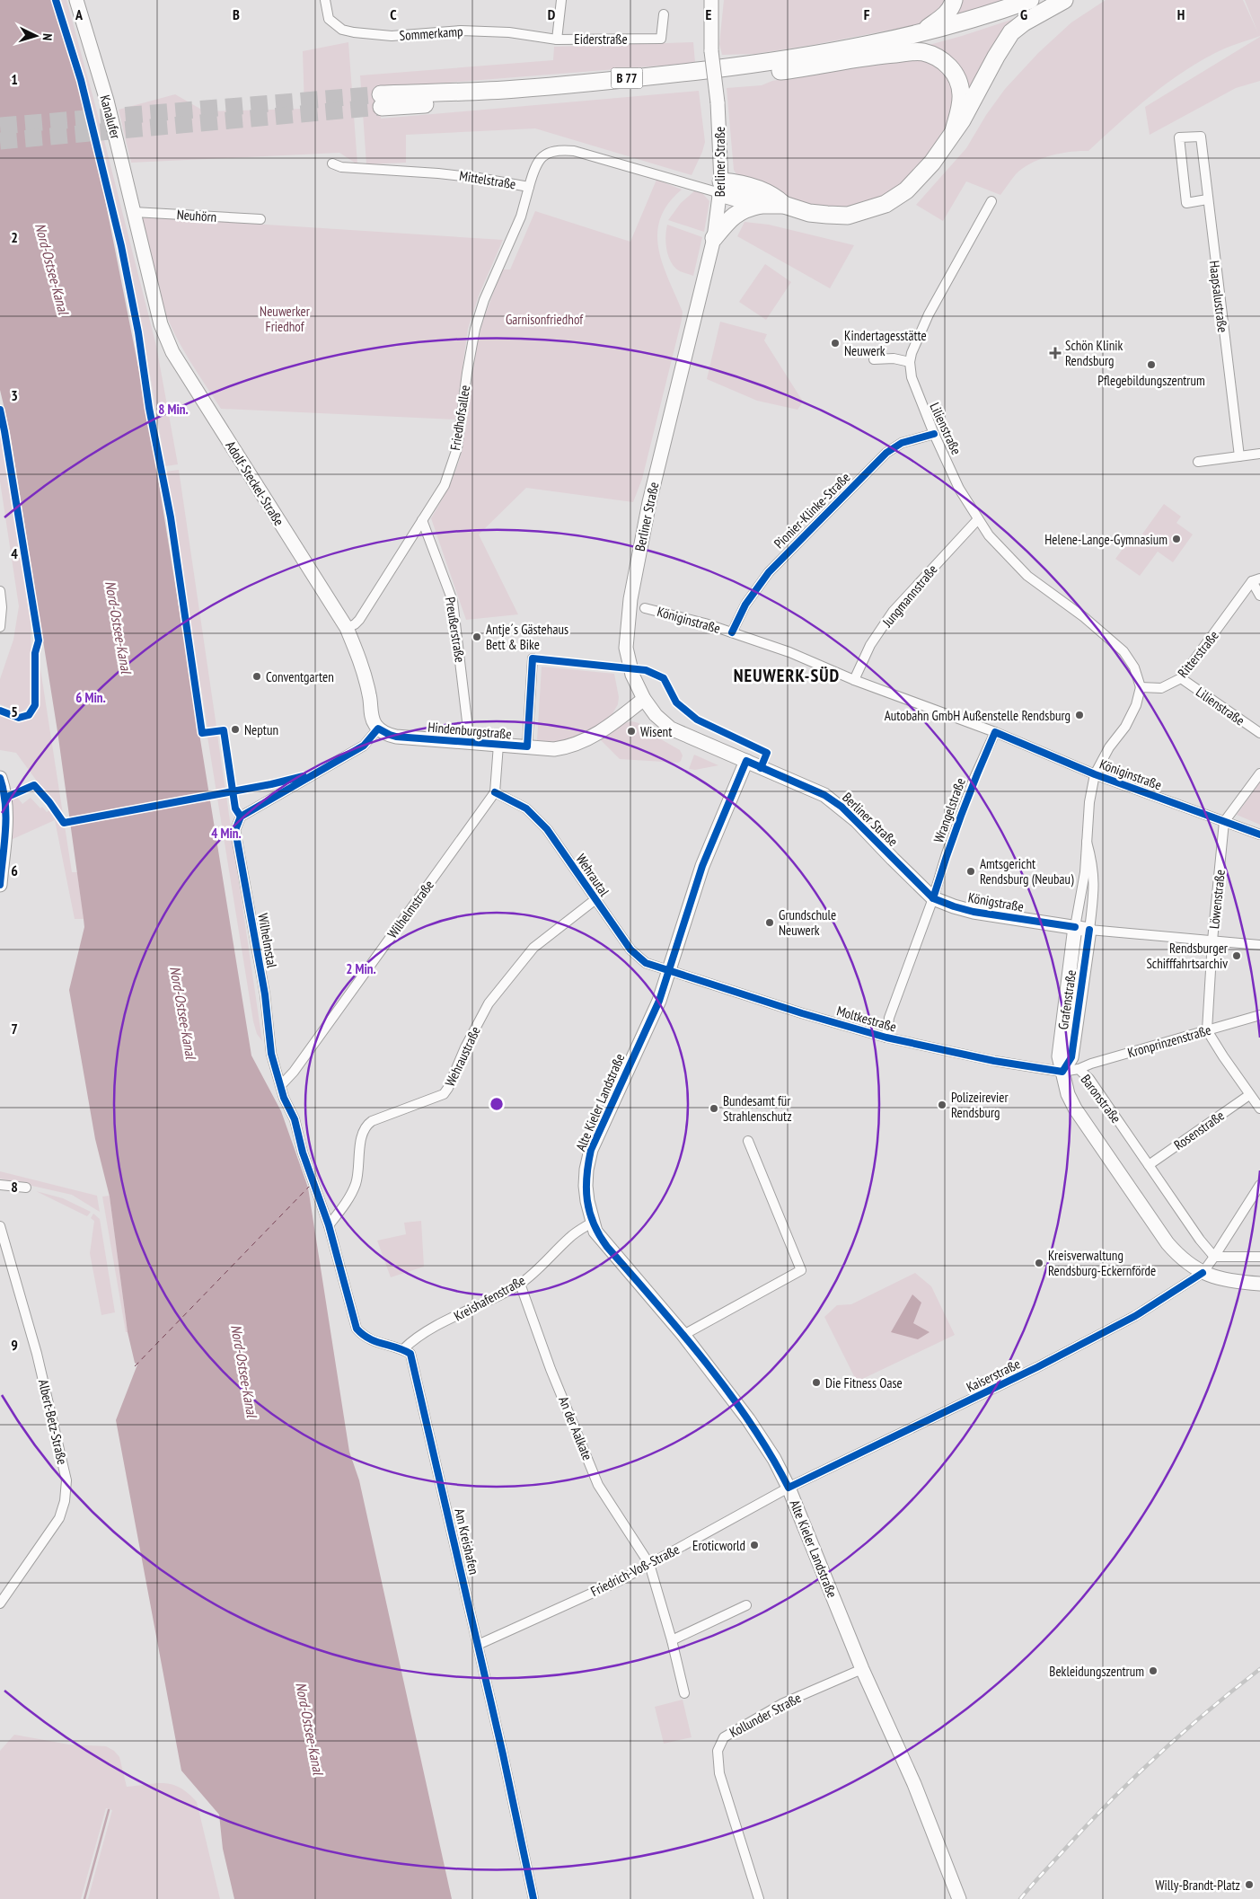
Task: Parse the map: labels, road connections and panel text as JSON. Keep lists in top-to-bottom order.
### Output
{
  "streets": {
    "highway": ["B 77"],
    "street": [
      "Sommerkamp",
      "Eiderstraße",
      "Kanalufer",
      "Berliner Straße",
      "Mittelstraße",
      "Neuhörn",
      "Haapsalustraße",
      "Friedhofsallee",
      "Lilienstraße",
      "Adolf-Steckel-Straße",
      "Pionier-Klinke-Straße",
      "Jungmannstraße",
      "Königinstraße",
      "Preußerstraße",
      "Ritterstraße",
      "Hindenburgstraße",
      "Wrangelstraße",
      "Wehrautal",
      "Löwenstraße",
      "Königstraße",
      "Wilhelmstraße",
      "Wilhelmstal",
      "Grafenstraße",
      "Moltkestraße",
      "Kronprinzenstraße",
      "Wehraustraße",
      "Baronstraße",
      "Alte Kieler Landstraße",
      "Rosenstraße",
      "Kreishafenstraße",
      "Kaiserstraße",
      "Albert-Betz-Straße",
      "An der Aalkate",
      "Am Kreishafen",
      "Friedrich-Voß-Straße",
      "Kollunder Straße"
    ]
  },
  "crossings": [
    ["Sommerkamp", "Eiderstraße"],
    ["Kanalufer", "Neuhörn"],
    ["Kanalufer", "Adolf-Steckel-Straße"],
    ["Berliner Straße", "Mittelstraße"],
    ["Berliner Straße", "Hindenburgstraße"],
    ["Berliner Straße", "Königstraße"],
    ["Berliner Straße", "Alte Kieler Landstraße"],
    ["Mittelstraße", "Friedhofsallee"],
    ["Friedhofsallee", "Adolf-Steckel-Straße"],
    ["Friedhofsallee", "Preußerstraße"],
    ["Lilienstraße", "Pionier-Klinke-Straße"],
    ["Lilienstraße", "Jungmannstraße"],
    ["Lilienstraße", "Ritterstraße"],
    ["Adolf-Steckel-Straße", "Hindenburgstraße"],
    ["Adolf-Steckel-Straße", "Wilhelmstal"],
    ["Pionier-Klinke-Straße", "Königinstraße"],
    ["Jungmannstraße", "Königinstraße"],
    ["Königinstraße", "Wrangelstraße"],
    ["Königinstraße", "Löwenstraße"],
    ["Königinstraße", "Grafenstraße"],
    ["Preußerstraße", "Hindenburgstraße"],
    ["Hindenburgstraße", "Wilhelmstal"],
    ["Wrangelstraße", "Königstraße"],
    ["Wrangelstraße", "Moltkestraße"],
    ["Wehrautal", "Wilhelmstraße"],
    ["Wehrautal", "Moltkestraße"],
    ["Wehrautal", "Wehraustraße"],
    ["Wehrautal", "Alte Kieler Landstraße"],
    ["Löwenstraße", "Königstraße"],
    ["Löwenstraße", "Kronprinzenstraße"],
    ["Königstraße", "Grafenstraße"],
    ["Wilhelmstraße", "Wilhelmstal"],
    ["Wilhelmstal", "Wehraustraße"],
    ["Grafenstraße", "Moltkestraße"],
    ["Grafenstraße", "Baronstraße"],
    ["Moltkestraße", "Baronstraße"],
    ["Moltkestraße", "Alte Kieler Landstraße"],
    ["Kronprinzenstraße", "Baronstraße"],
    ["Baronstraße", "Rosenstraße"],
    ["Baronstraße", "Kaiserstraße"],
    ["Alte Kieler Landstraße", "Kreishafenstraße"],
    ["Alte Kieler Landstraße", "Kaiserstraße"],
    ["Alte Kieler Landstraße", "Friedrich-Voß-Straße"],
    ["Alte Kieler Landstraße", "Kollunder Straße"],
    ["Kreishafenstraße", "An der Aalkate"],
    ["Kreishafenstraße", "Am Kreishafen"],
    ["Kaiserstraße", "Friedrich-Voß-Straße"],
    ["An der Aalkate", "Friedrich-Voß-Straße"],
    ["Am Kreishafen", "Friedrich-Voß-Straße"]
  ],
  "districts": ["NEUWERK-SÜD"],
  "water": ["Nord-Ostsee-Kanal"],
  "parks": ["Neuwerker Friedhof", "Garnisonfriedhof"],
  "places": {
    "other": [
      "Kindertagesstätte Neuwerk",
      "Pflegebildungszentrum",
      "Helene-Lange-Gymnasium",
      "Antje´s Gästehaus Bett & Bike",
      "Conventgarten",
      "Autobahn GmbH Außenstelle Rendsburg",
      "Neptun",
      "Wisent",
      "Amtsgericht Rendsburg (Neubau)",
      "Grundschule Neuwerk",
      "Rendsburger Schifffahrtsarchiv",
      "Polizeirevier Rendsburg",
      "Bundesamt für Strahlenschutz",
      "Kreisverwaltung Rendsburg-Eckernförde",
      "Die Fitness Oase",
      "Eroticworld",
      "Bekleidungszentrum",
      "Willy-Brandt-Platz"
    ],
    "health": ["Schön Klinik Rendsburg"]
  },
  "north": "right",
  "grid": {
    "columns": [
      "A",
      "B",
      "C",
      "D",
      "E",
      "F",
      "G",
      "H"
    ],
    "rows": [
      "1",
      "2",
      "3",
      "4",
      "5",
      "6",
      "7",
      "8",
      "9"
    ]
  },
  "rings": [
    "8 Min.",
    "6 Min.",
    "4 Min.",
    "2 Min."
  ]
}
